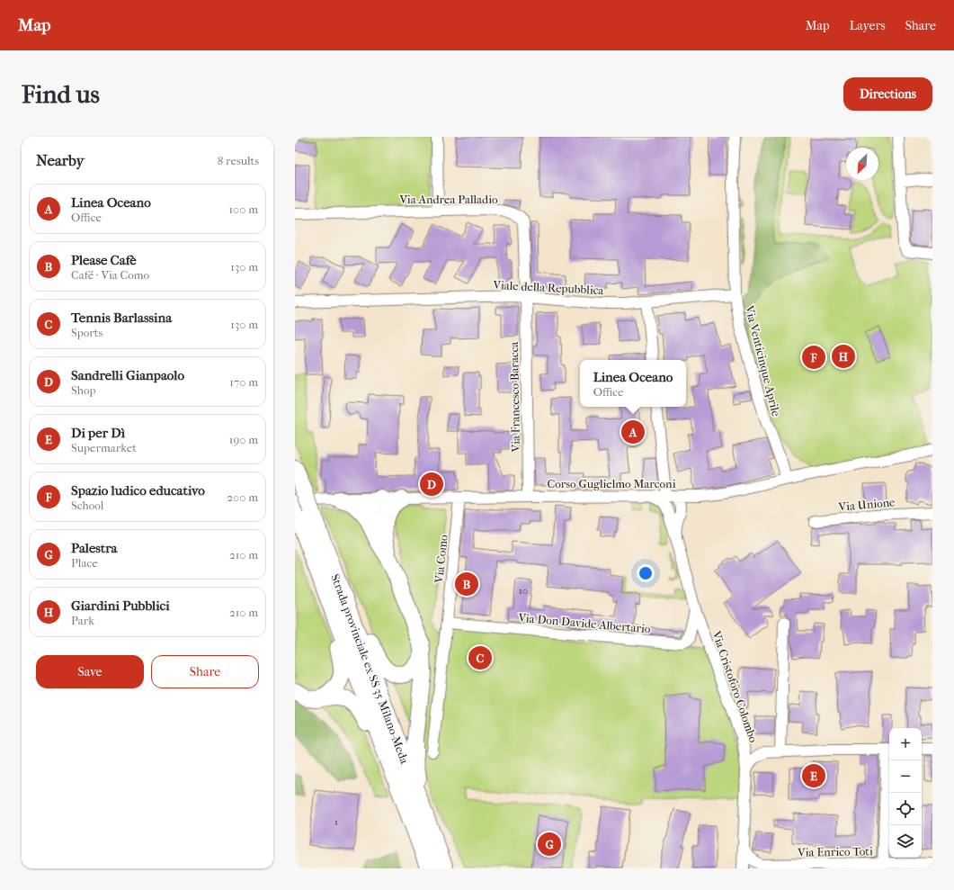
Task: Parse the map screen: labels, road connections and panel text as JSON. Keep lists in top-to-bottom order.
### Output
{
  "streets": {
    "highway": ["Strada provinciale ex SS 35 Milano-Meda"],
    "street": [
      "Via Andrea Palladio",
      "Viale della Repubblica",
      "Via Venticinque Aprile",
      "Via Francesco Baracca",
      "Corso Guglielmo Marconi",
      "Via Unione",
      "Via Como",
      "Via Don Davide Albertario",
      "Via Cristoforo Colombo",
      "Via Enrico Toti"
    ]
  },
  "crossings": [
    ["Via Andrea Palladio", "Viale della Repubblica"],
    ["Via Andrea Palladio", "Via Francesco Baracca"],
    ["Viale della Repubblica", "Via Venticinque Aprile"],
    ["Viale della Repubblica", "Via Francesco Baracca"],
    ["Via Venticinque Aprile", "Corso Guglielmo Marconi"],
    ["Via Francesco Baracca", "Corso Guglielmo Marconi"],
    ["Corso Guglielmo Marconi", "Via Como"],
    ["Corso Guglielmo Marconi", "Strada provinciale ex SS 35 Milano-Meda"],
    ["Corso Guglielmo Marconi", "Via Cristoforo Colombo"],
    ["Via Como", "Via Don Davide Albertario"],
    ["Via Don Davide Albertario", "Via Cristoforo Colombo"],
    ["Via Cristoforo Colombo", "Via Enrico Toti"]
  ],
  "house_numbers": ["10", "1"],
  "north": "bottom left",
  "page": {
    "header": "Map",
    "nav": ["Map", "Layers", "Share"],
    "buttons": [
      "Directions",
      ["Save", "Share"]
    ],
    "title": "Find us",
    "heading": ["Nearby", "8 results"],
    "list": [
      {
        "mark": "A",
        "name": "Linea Oceano",
        "note": "Office",
        "value": "100 m"
      },
      {
        "mark": "B",
        "name": "Please Cafè",
        "note": "Café · Via Como",
        "value": "130 m"
      },
      {
        "mark": "C",
        "name": "Tennis Barlassina",
        "note": "Sports",
        "value": "130 m"
      },
      {
        "mark": "D",
        "name": "Sandrelli Gianpaolo",
        "note": "Shop",
        "value": "170 m"
      },
      {
        "mark": "E",
        "name": "Di per Dì",
        "note": "Supermarket",
        "value": "190 m"
      },
      {
        "mark": "F",
        "name": "Spazio ludico educativo",
        "note": "School",
        "value": "200 m"
      },
      {
        "mark": "G",
        "name": "Palestra",
        "note": "Place",
        "value": "210 m"
      },
      {
        "mark": "H",
        "name": "Giardini Pubblici",
        "note": "Park",
        "value": "210 m"
      }
    ],
    "pins": [
      "H",
      "F",
      "A",
      "D",
      "B",
      "C",
      "E",
      "G"
    ],
    "popup": ["Linea Oceano", "Office"],
    "map_buttons": ["+", "−"]
  }
}
